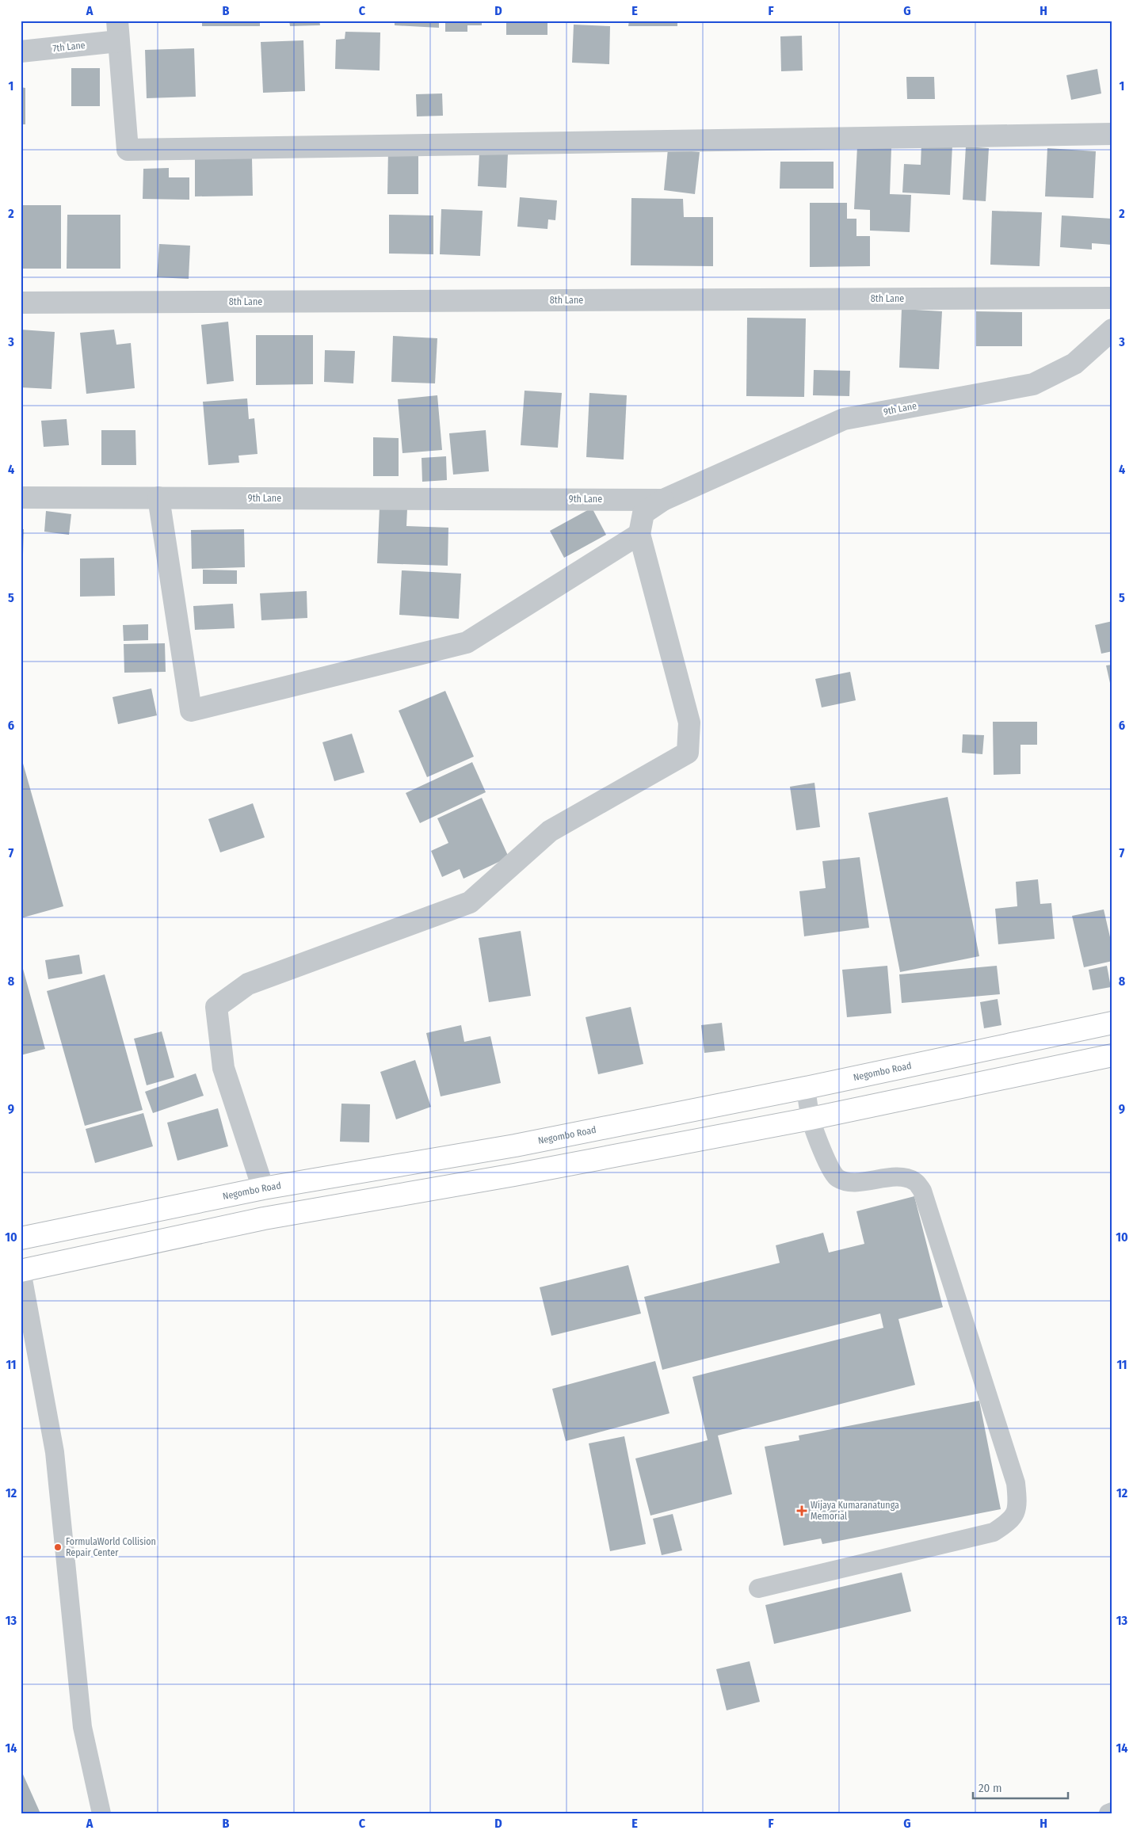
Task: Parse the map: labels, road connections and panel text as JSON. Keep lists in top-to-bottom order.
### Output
{
  "streets": {
    "highway": ["Negombo Road"],
    "street": ["7th Lane", "8th Lane", "9th Lane"]
  },
  "places": {
    "health": ["Wijaya Kumaranatunga Memorial"],
    "other": ["FormulaWorld Collision Repair Center"]
  },
  "scale_bar": "20 m",
  "grid": {
    "columns": [
      "A",
      "B",
      "C",
      "D",
      "E",
      "F",
      "G",
      "H"
    ],
    "rows": [
      "1",
      "2",
      "3",
      "4",
      "5",
      "6",
      "7",
      "8",
      "9",
      "10",
      "11",
      "12",
      "13",
      "14"
    ]
  }
}
